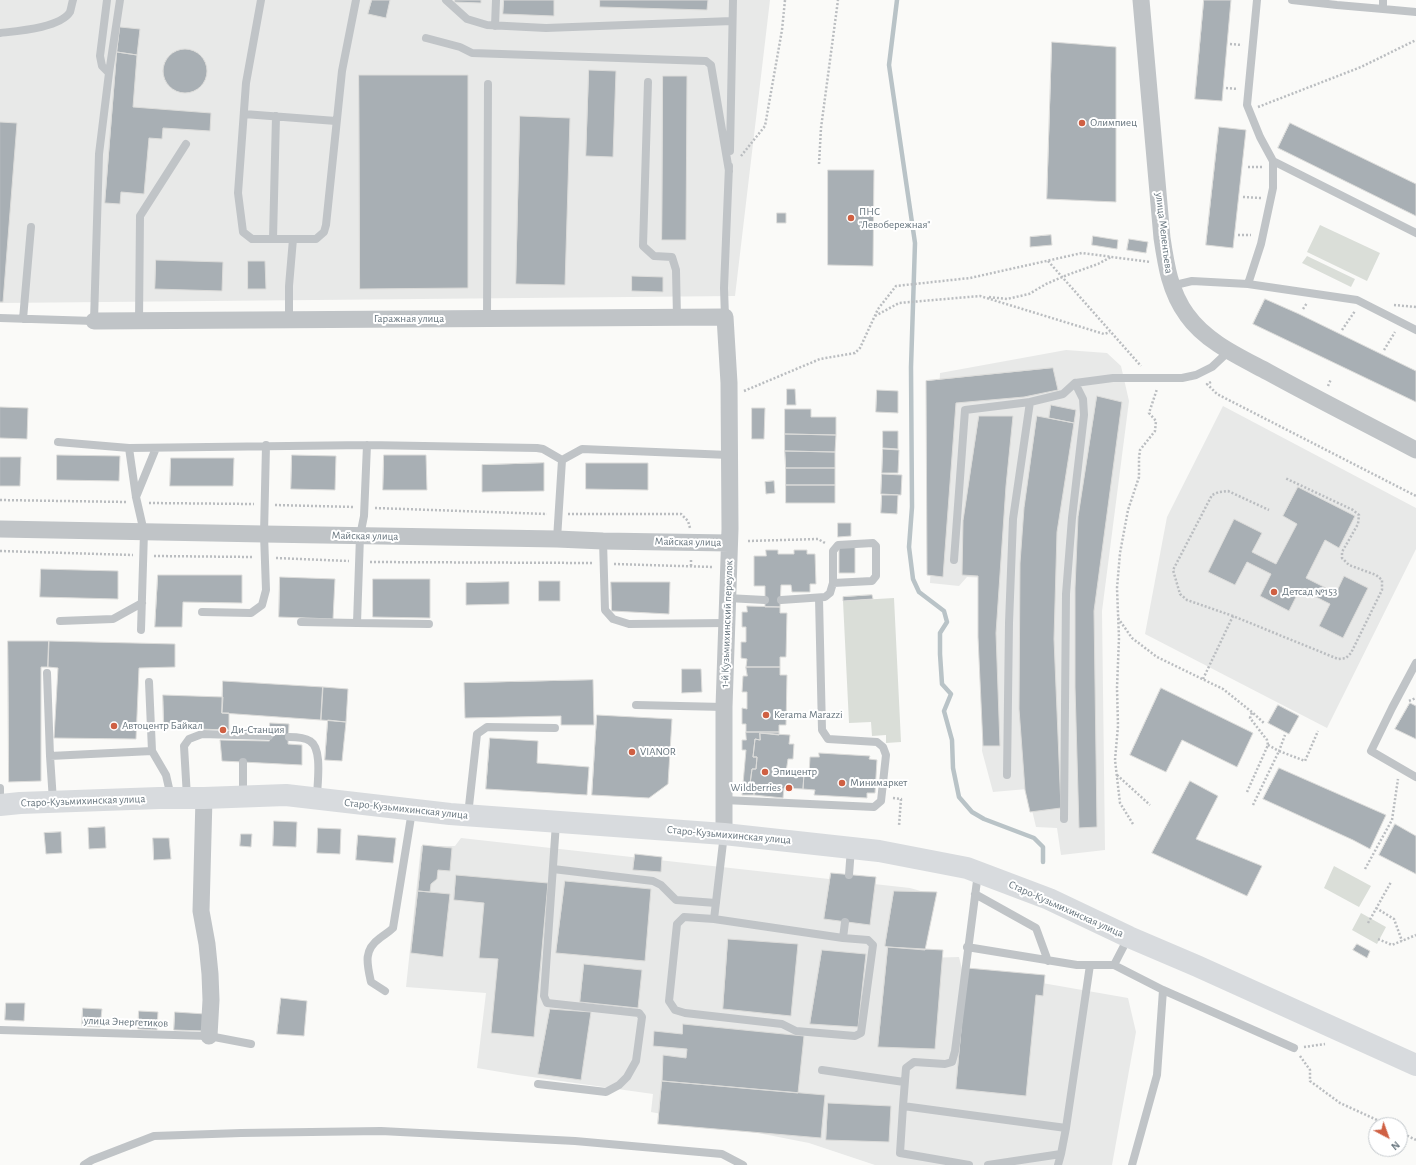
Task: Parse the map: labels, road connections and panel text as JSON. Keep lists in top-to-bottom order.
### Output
{
  "streets": {
    "main road": ["Старо-Кузьмихинская улица"],
    "street": [
      "улица Мелентьева",
      "Гаражная улица",
      "Майская улица",
      "1-й Кузьмихинский переулок"
    ],
    "lane": ["улица Энергетиков"]
  },
  "crossings": [
    ["Гаражная улица", "1-й Кузьмихинский переулок"],
    ["Майская улица", "1-й Кузьмихинский переулок"],
    ["1-й Кузьмихинский переулок", "Старо-Кузьмихинская улица"]
  ],
  "places": [
    "Олимпиец",
    "ПНС \"Левобережная\"",
    "Детсад №153",
    "Kerama Marazzi",
    "Автоцентр Байкал",
    "Ди-Станция",
    "VIANOR",
    "Эпицентр",
    "Минимаркет",
    "Wildberries"
  ],
  "north": "bottom right"
}
